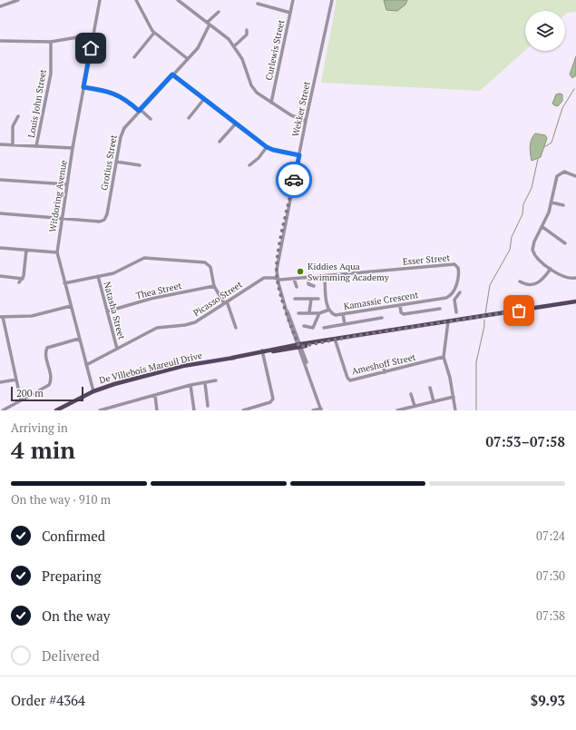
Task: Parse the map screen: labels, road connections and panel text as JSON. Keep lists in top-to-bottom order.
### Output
{
  "streets": {
    "main road": ["De Villebois Mareuil Drive"],
    "street": [
      "Curlewis Street",
      "Louis John Street",
      "Wekker Street",
      "Grotius Street",
      "Witdoring Avenue",
      "Esser Street",
      "Thea Street",
      "Picasso Street",
      "Kamassie Crescent",
      "Natasha Street",
      "Ameshoff Street"
    ]
  },
  "crossings": [
    ["Wekker Street", "Esser Street"],
    ["Wekker Street", "Picasso Street"],
    ["Wekker Street", "De Villebois Mareuil Drive"],
    ["Grotius Street", "Witdoring Avenue"],
    ["Witdoring Avenue", "Picasso Street"],
    ["Witdoring Avenue", "De Villebois Mareuil Drive"],
    ["Esser Street", "Picasso Street"],
    ["Esser Street", "Kamassie Crescent"],
    ["Thea Street", "Natasha Street"],
    ["Picasso Street", "Natasha Street"],
    ["Ameshoff Street", "De Villebois Mareuil Drive"]
  ],
  "places": ["Kiddies Aqua Swimming Academy"],
  "scale_bar": "200 m",
  "page": {
    "scale": "200 m",
    "heading": ["4 min", "Arriving in", "07:53–07:58"],
    "panel": ["Order #4364", "$9.93"],
    "bar": "On the way · 910 m",
    "list": [
      ["Confirmed", "07:24"],
      ["Preparing", "07:30"],
      ["On the way", "07:38"],
      "Delivered"
    ]
  }
}
